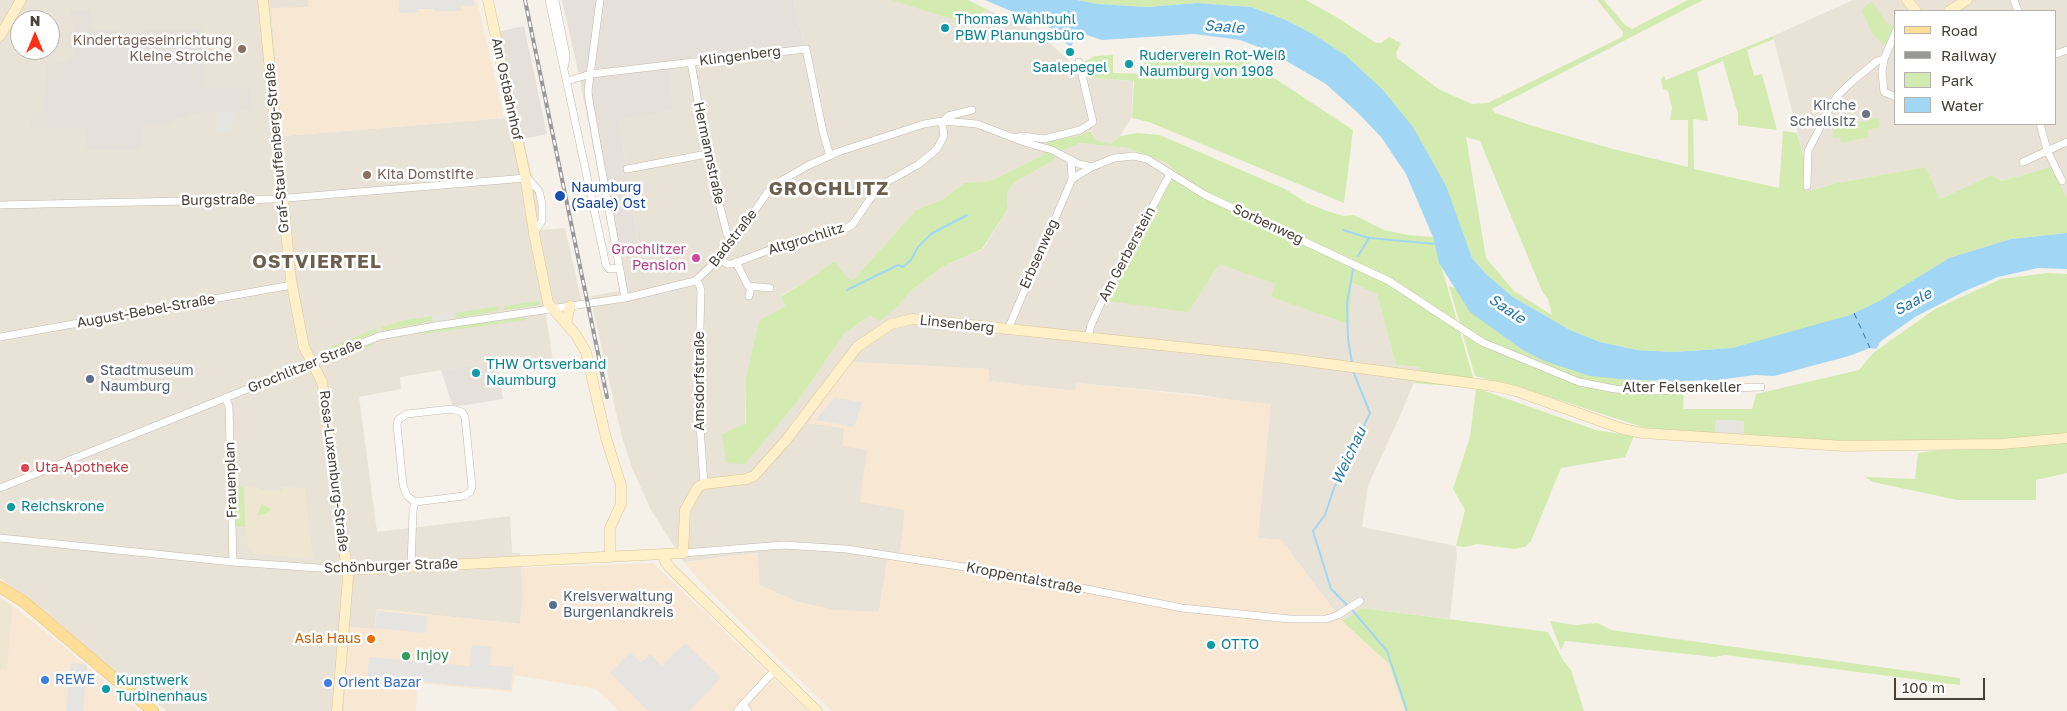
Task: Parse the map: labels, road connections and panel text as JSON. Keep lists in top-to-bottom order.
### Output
{
  "streets": {
    "main road": [
      "Am Ostbahnhof",
      "Graf-Stauffenberg-Straße",
      "Linsenberg",
      "Rosa-Luxemburg-Straße",
      "Schönburger Straße"
    ],
    "street": [
      "Klingenberg",
      "Hermannstraße",
      "Burgstraße",
      "Sorbenweg",
      "Badstraße",
      "Altgrochlitz",
      "Erbsenweg",
      "Am Gerberstein",
      "August-Bebel-Straße",
      "Grochlitzer Straße",
      "Amsdorfstraße",
      "Alter Felsenkeller",
      "Frauenplan",
      "Kroppentalstraße"
    ]
  },
  "crossings": [
    ["Klingenberg", "Hermannstraße"],
    ["Klingenberg", "Badstraße"],
    ["Am Ostbahnhof", "Burgstraße"],
    ["Am Ostbahnhof", "Grochlitzer Straße"],
    ["Graf-Stauffenberg-Straße", "Burgstraße"],
    ["Graf-Stauffenberg-Straße", "August-Bebel-Straße"],
    ["Graf-Stauffenberg-Straße", "Grochlitzer Straße"],
    ["Graf-Stauffenberg-Straße", "Rosa-Luxemburg-Straße"],
    ["Hermannstraße", "Badstraße"],
    ["Sorbenweg", "Erbsenweg"],
    ["Sorbenweg", "Am Gerberstein"],
    ["Sorbenweg", "Alter Felsenkeller"],
    ["Badstraße", "Altgrochlitz"],
    ["Badstraße", "Grochlitzer Straße"],
    ["Badstraße", "Amsdorfstraße"],
    ["Erbsenweg", "Linsenberg"],
    ["Am Gerberstein", "Linsenberg"],
    ["Linsenberg", "Amsdorfstraße"],
    ["Grochlitzer Straße", "Rosa-Luxemburg-Straße"],
    ["Grochlitzer Straße", "Frauenplan"],
    ["Rosa-Luxemburg-Straße", "Schönburger Straße"],
    ["Frauenplan", "Schönburger Straße"]
  ],
  "districts": ["GROCHLITZ", "OSTVIERTEL"],
  "water": ["Saale", "Weichau"],
  "places": [
    "Thomas Wahlbuhl PBW Planungsbüro",
    "Kindertageseinrichtung Kleine Strolche",
    "Saalepegel",
    "Ruderverein Rot-Weiß Naumburg von 1908",
    "Kirche Schellsitz",
    "Kita Domstifte",
    "Naumburg (Saale) Ost",
    "Grochlitzer Pension",
    "THW Ortsverband Naumburg",
    "Stadtmuseum Naumburg",
    "Uta-Apotheke",
    "Reichskrone",
    "Kreisverwaltung Burgenlandkreis",
    "Asia Haus",
    "OTTO",
    "Injoy",
    "REWE",
    "Orient Bazar",
    "Kunstwerk Turbinenhaus"
  ],
  "legend": [
    "Road",
    "Railway",
    "Park",
    "Water"
  ],
  "scale_bar": "100 m",
  "north": "top"
}
